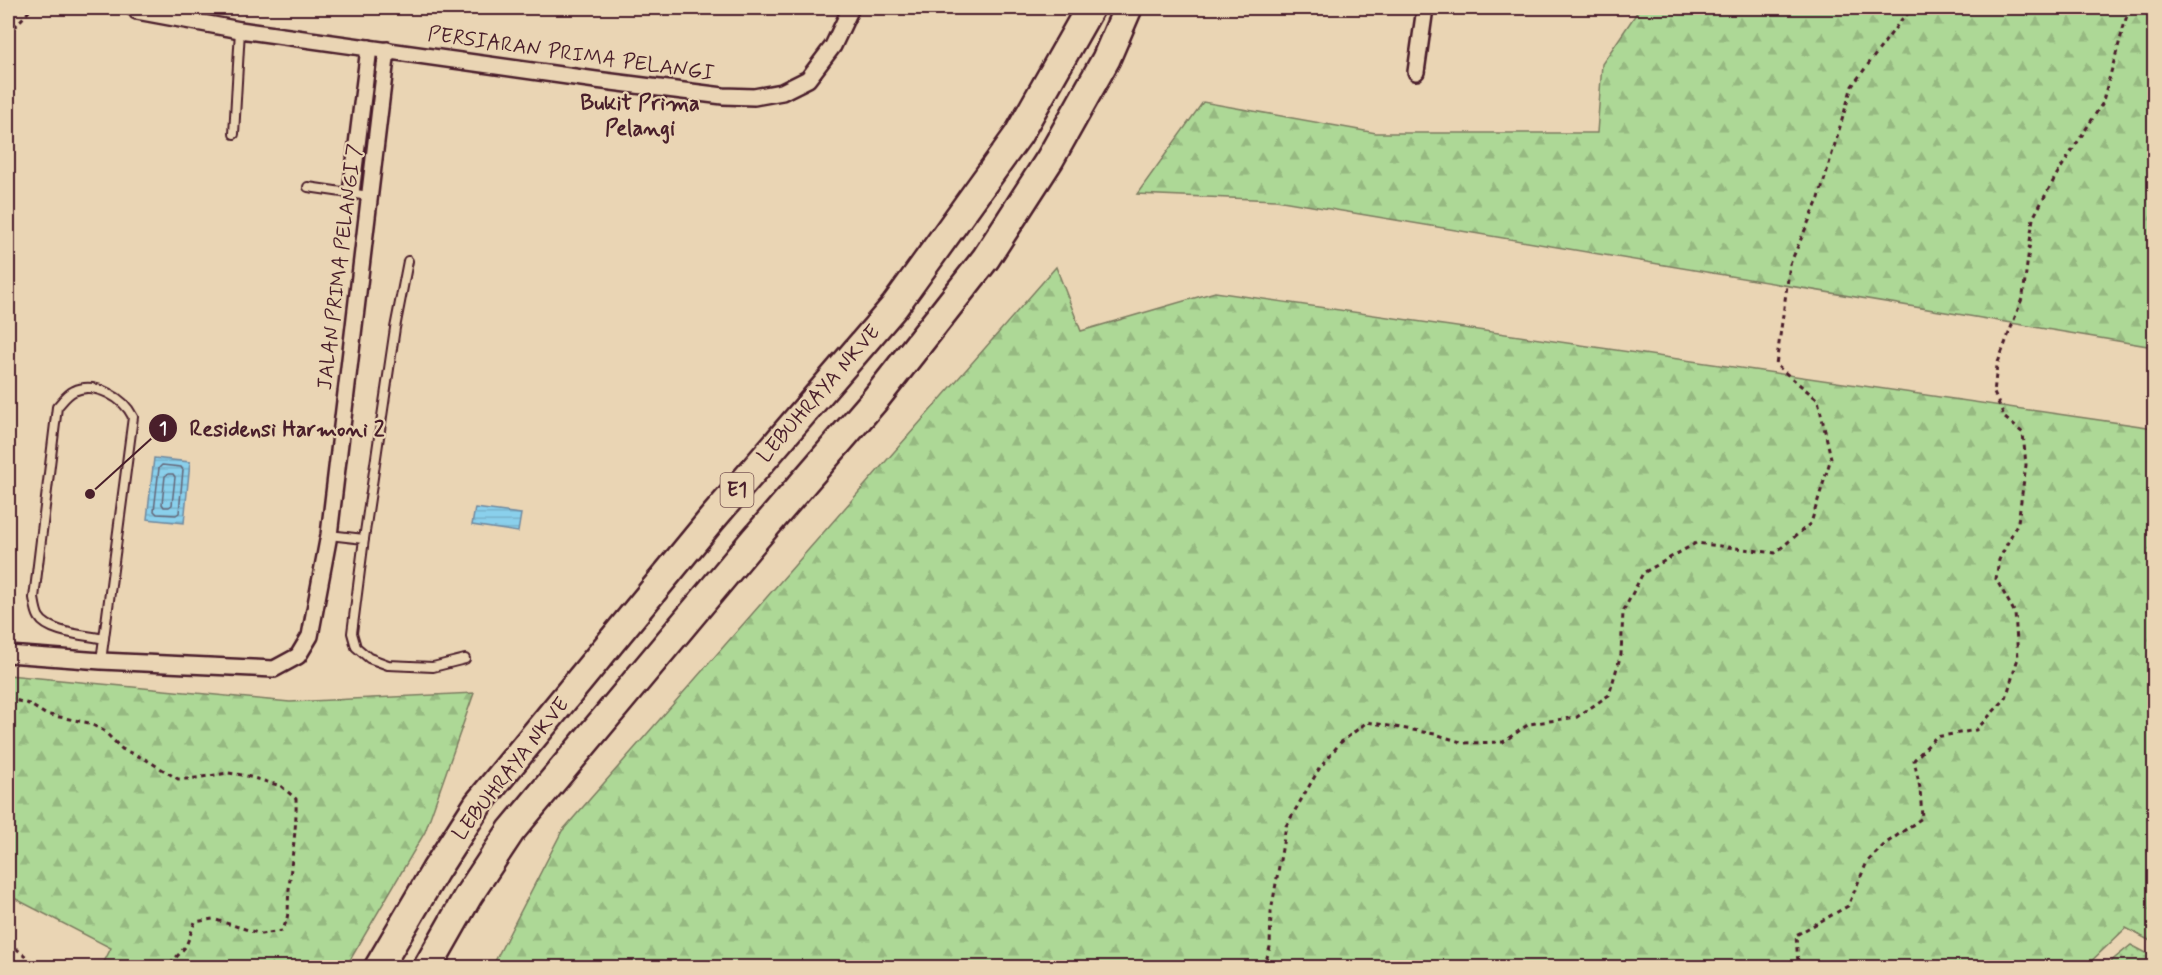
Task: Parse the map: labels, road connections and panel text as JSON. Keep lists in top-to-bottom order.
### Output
{
  "streets": {
    "highway": ["LEBUHRAYA NKVE", "E1"],
    "street": ["PERSIARAN PRIMA PELANGI", "JALAN PRIMA PELANGI 7"]
  },
  "crossings": [
    ["PERSIARAN PRIMA PELANGI", "JALAN PRIMA PELANGI 7"]
  ],
  "districts": ["Bukit Prima Pelangi"],
  "places": ["Residensi Harmoni 2"]
}
